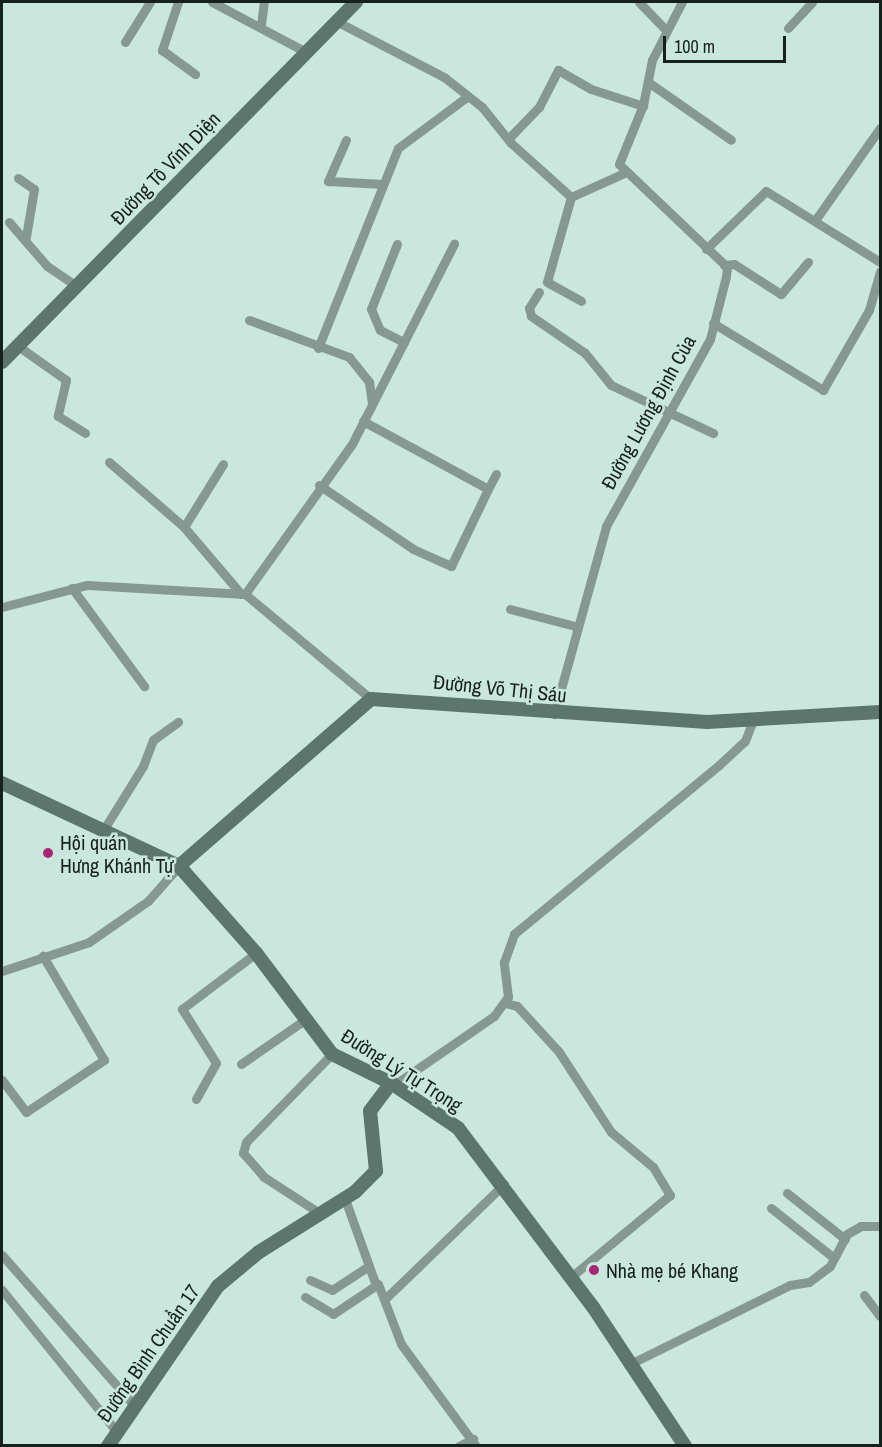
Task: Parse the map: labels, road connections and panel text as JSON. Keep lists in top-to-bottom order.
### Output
{
  "streets": {
    "main road": [
      "Đường Tô Vĩnh Diện",
      "Đường Võ Thị Sáu",
      "Đường Lý Tự Trọng",
      "Đường Bình Chuẩn 17"
    ],
    "street": ["Đường Lương Định Của"]
  },
  "crossings": [
    ["Đường Lương Định Của", "Đường Võ Thị Sáu"],
    ["Đường Lý Tự Trọng", "Đường Bình Chuẩn 17"]
  ],
  "places": ["Hội quán Hưng Khánh Tự", "Nhà mẹ bé Khang"],
  "scale_bar": "100 m"
}
